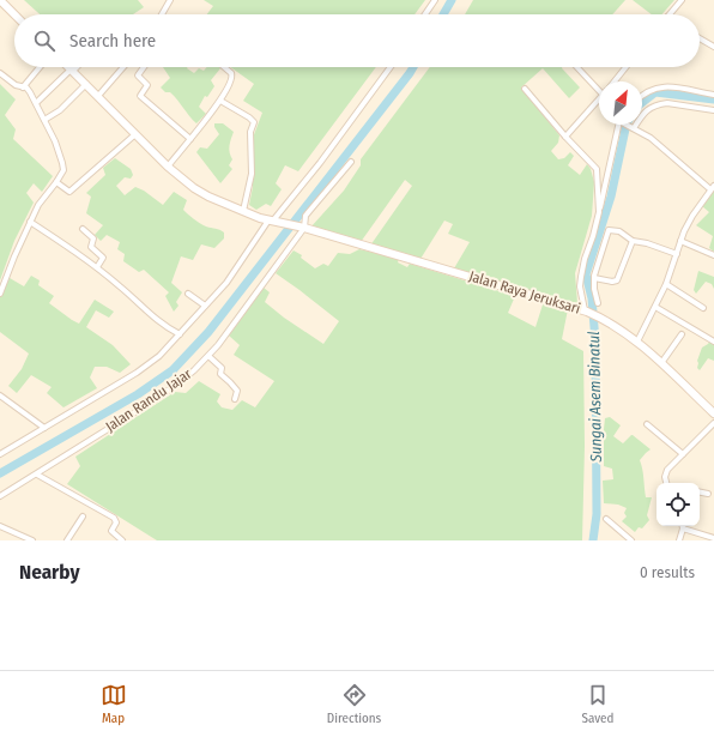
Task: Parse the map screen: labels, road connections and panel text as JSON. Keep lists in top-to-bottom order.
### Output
{
  "streets": {
    "street": ["Jalan Raya Jeruksari", "Jalan Randu Jajar"]
  },
  "crossings": [
    ["Jalan Raya Jeruksari", "Jalan Randu Jajar"]
  ],
  "water": ["Sungai Asem Binatul"],
  "north": "top right",
  "page": {
    "search": "Search here",
    "heading": ["Nearby", "0 results"],
    "nav": ["Map", "Directions", "Saved"]
  }
}
